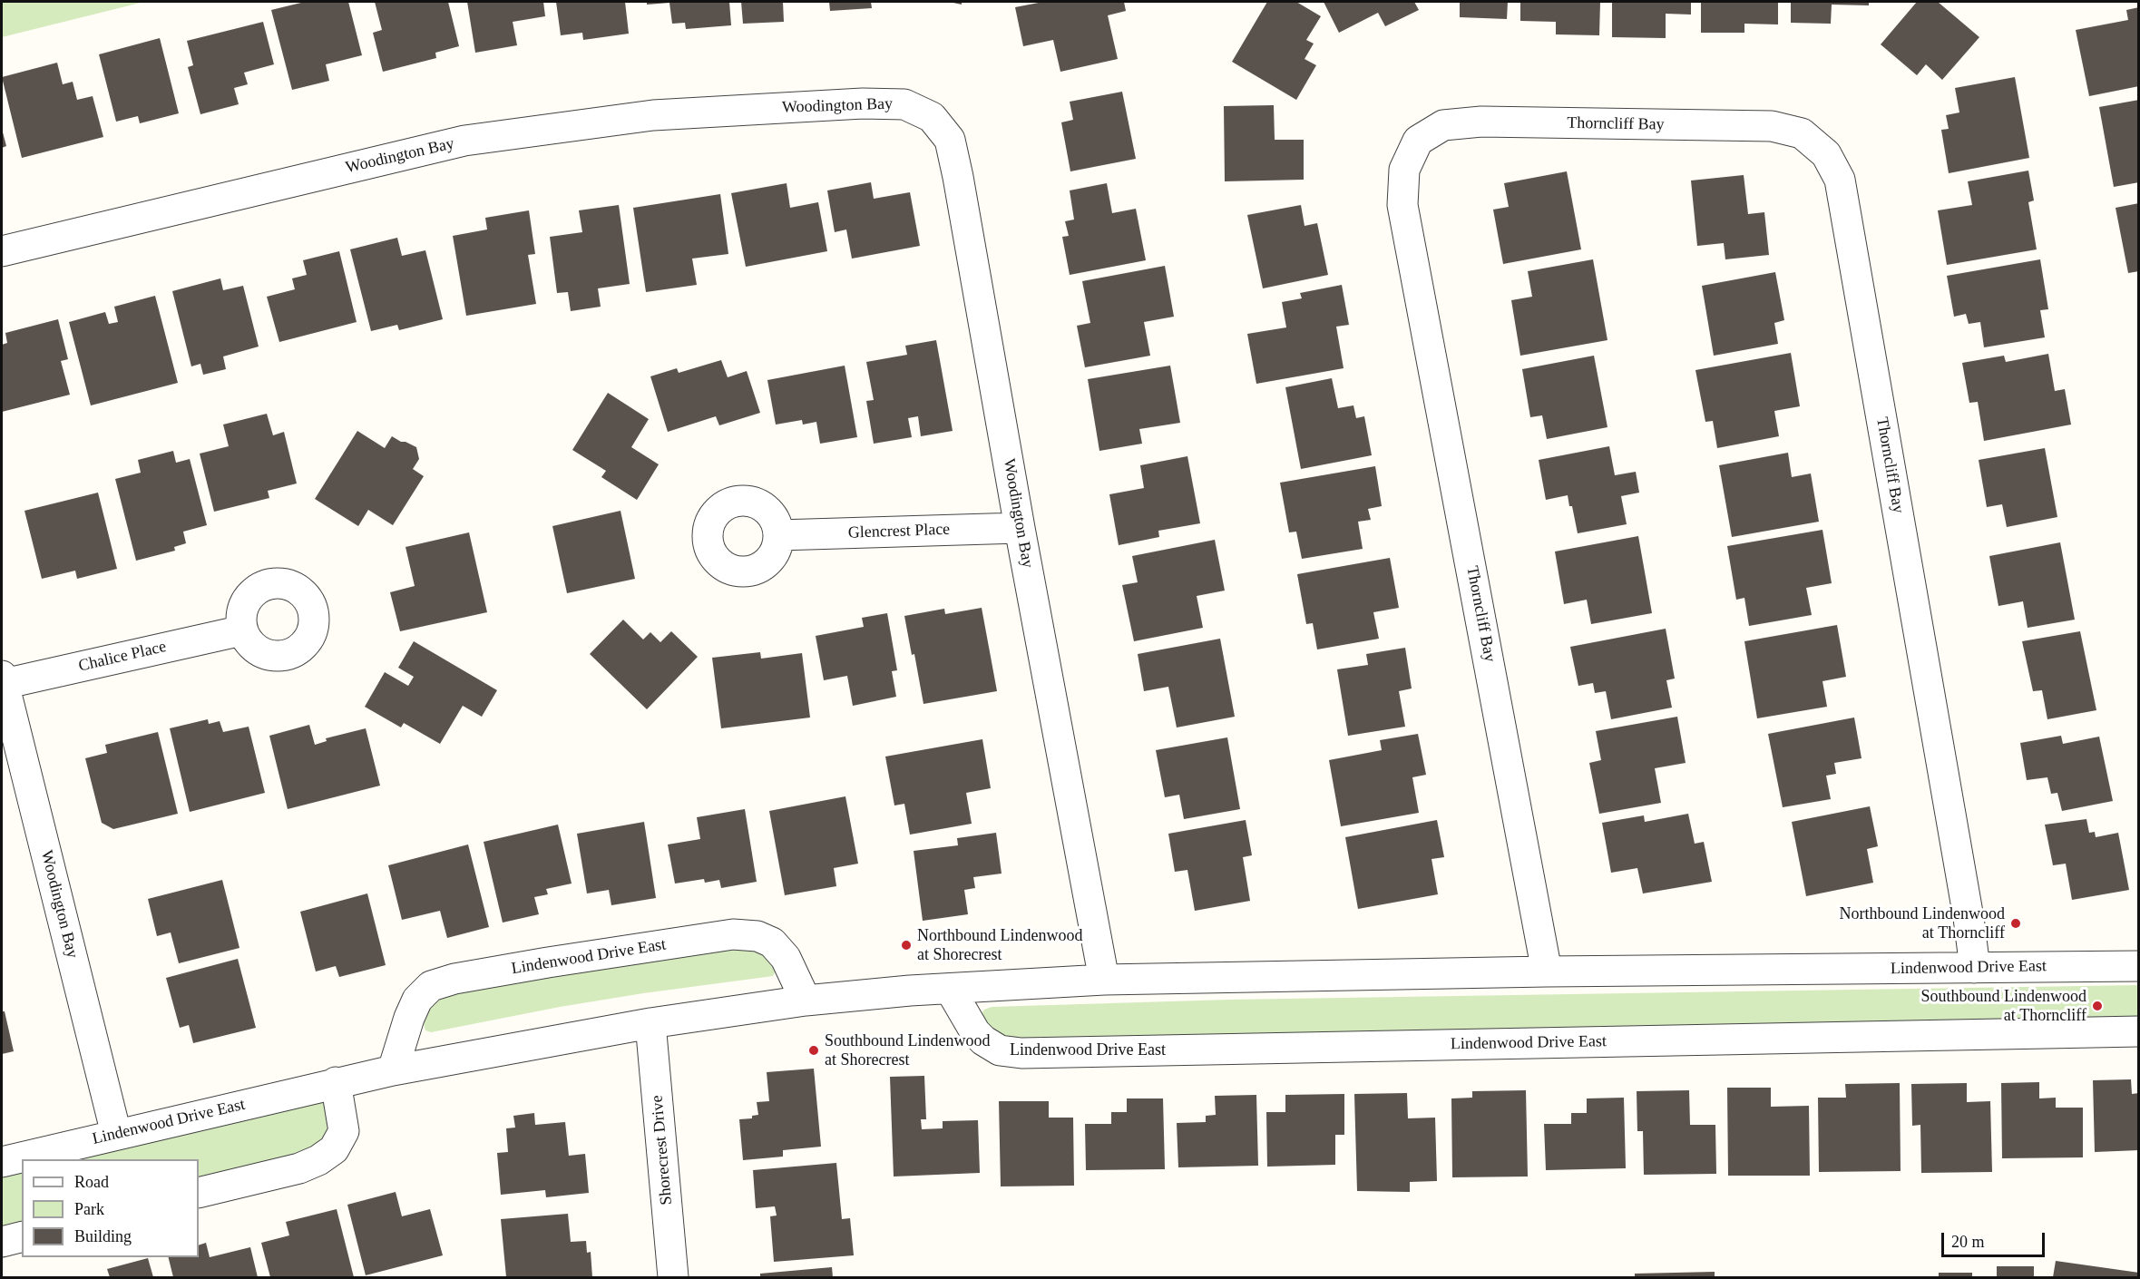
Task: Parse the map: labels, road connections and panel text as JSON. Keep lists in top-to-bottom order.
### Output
{
  "streets": {
    "street": [
      "Woodington Bay",
      "Thorncliff Bay",
      "Glencrest Place",
      "Chalice Place",
      "Lindenwood Drive East",
      "Shorecrest Drive"
    ]
  },
  "crossings": [
    ["Woodington Bay", "Glencrest Place"],
    ["Woodington Bay", "Chalice Place"],
    ["Woodington Bay", "Lindenwood Drive East"],
    ["Thorncliff Bay", "Lindenwood Drive East"],
    ["Lindenwood Drive East", "Shorecrest Drive"]
  ],
  "places": [
    "Northbound Lindenwood at Thorncliff",
    "Northbound Lindenwood at Shorecrest",
    "Southbound Lindenwood at Thorncliff",
    "Southbound Lindenwood at Shorecrest"
  ],
  "legend": ["Road", "Park", "Building"],
  "scale_bar": "20 m"
}
